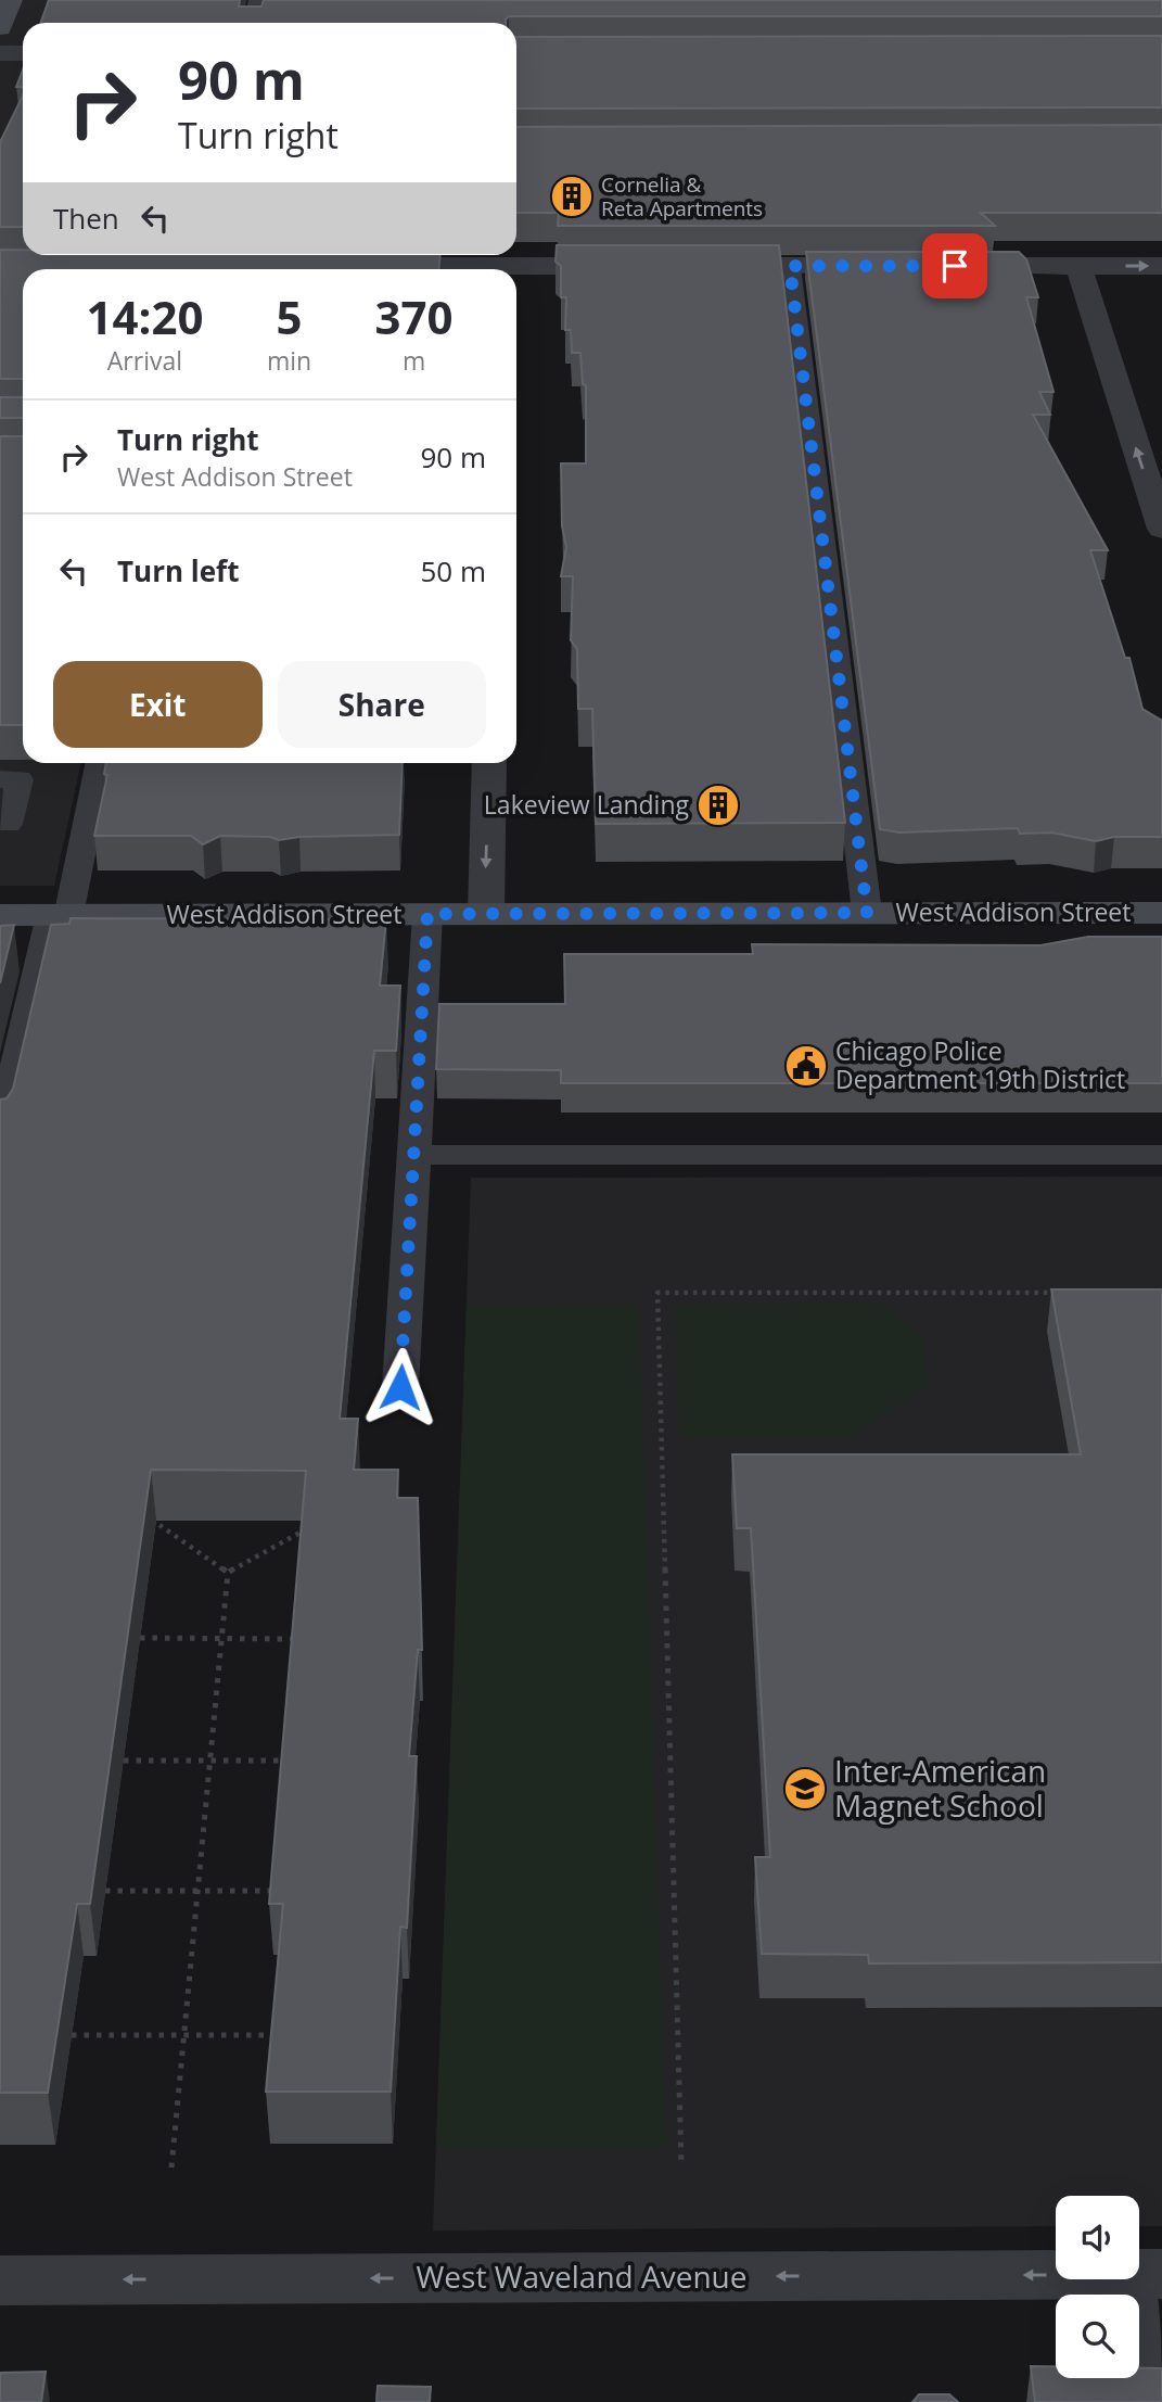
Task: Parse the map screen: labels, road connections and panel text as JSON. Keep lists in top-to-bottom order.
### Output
{
  "streets": {
    "street": ["West Addison Street", "West Waveland Avenue"]
  },
  "one_way": ["West Waveland Avenue"],
  "places": {
    "building": ["Cornelia & Reta Apartments", "Lakeview Landing"],
    "public building": ["Chicago Police Department 19th District"],
    "school or university": ["Inter-American Magnet School"]
  },
  "page": {
    "turn": ["90 m", "Turn right"],
    "then": "Then",
    "eta": [
      "14:20",
      "Arrival",
      "5",
      "min",
      "370",
      "m"
    ],
    "list": [
      {
        "name": "Turn right",
        "note": "West Addison Street",
        "value": "90 m"
      },
      {
        "name": "Turn left",
        "value": "50 m"
      }
    ],
    "buttons": ["Exit", "Share"]
  }
}
